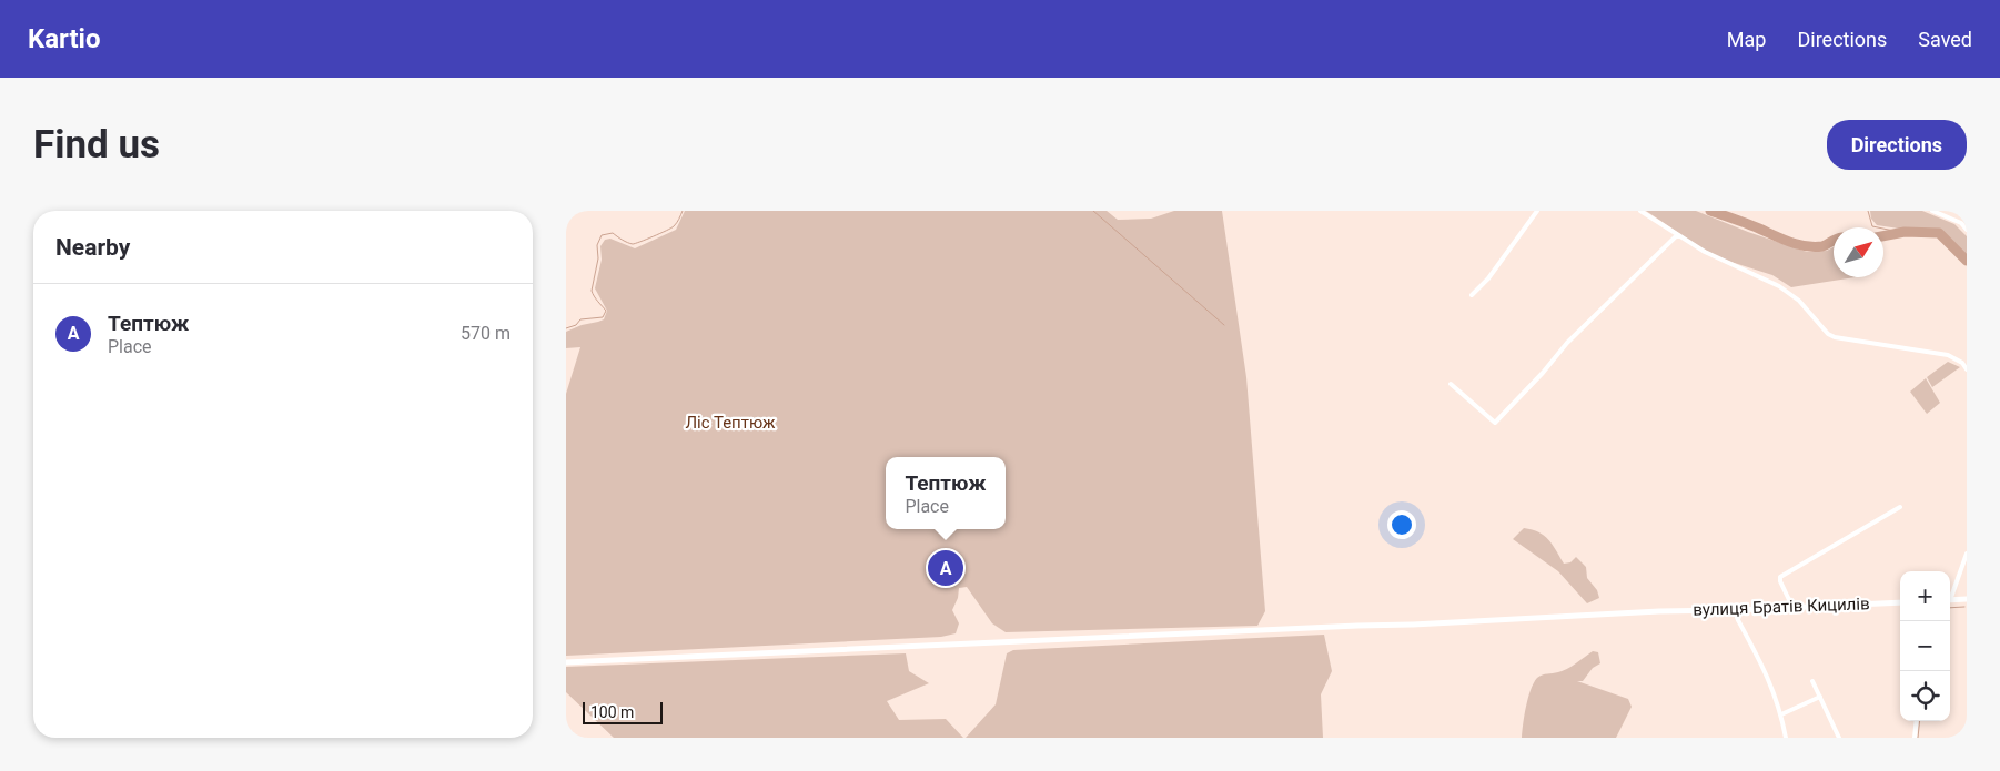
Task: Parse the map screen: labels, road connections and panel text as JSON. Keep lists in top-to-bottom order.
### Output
{
  "streets": {
    "street": ["вулиця Братів Кицилів"]
  },
  "parks": ["Ліс Тептюж"],
  "scale_bar": "100 m",
  "north": "top right",
  "page": {
    "header": "Kartio",
    "nav": ["Map", "Directions", "Saved"],
    "buttons": "Directions",
    "title": "Find us",
    "heading": "Nearby",
    "list": [
      {
        "mark": "A",
        "name": "Тептюж",
        "note": "Place",
        "value": "570 m"
      }
    ],
    "popup": ["Тептюж", "Place"],
    "pins": "A",
    "map_buttons": ["+", "−"],
    "scale": "100 m"
  }
}
